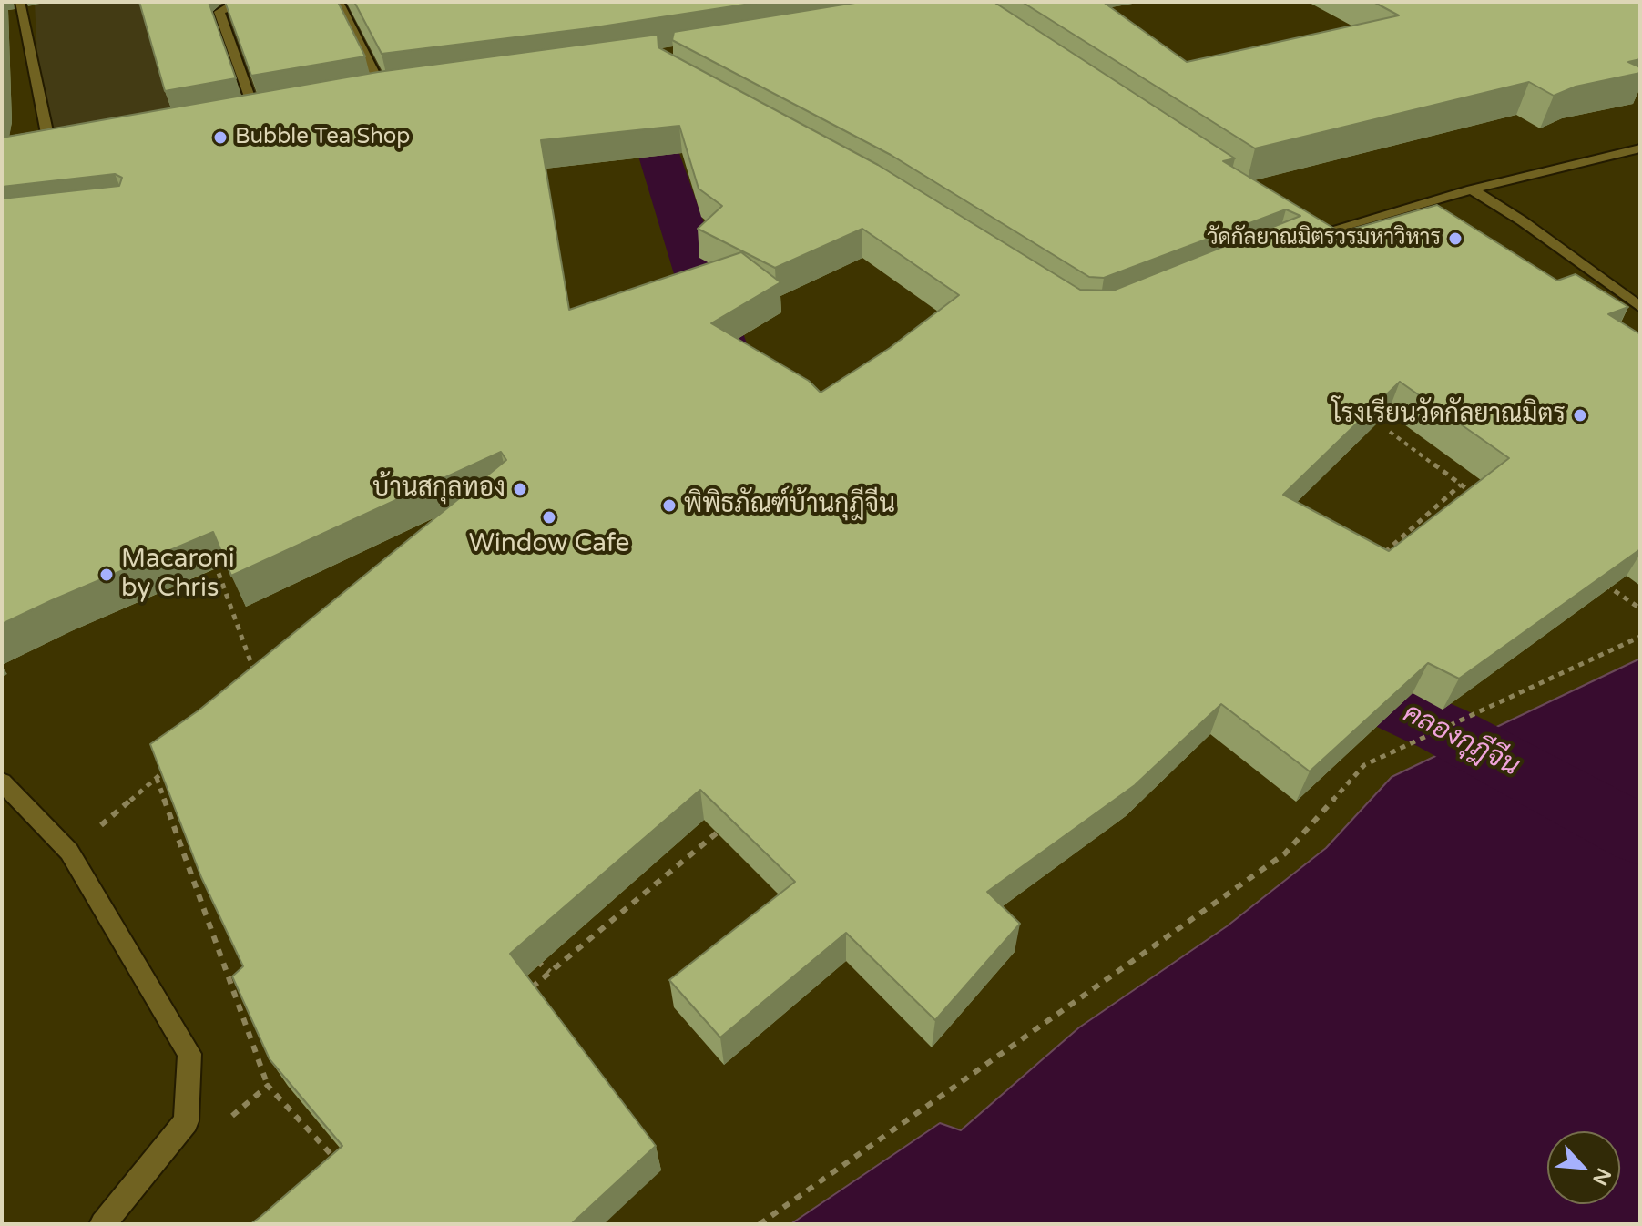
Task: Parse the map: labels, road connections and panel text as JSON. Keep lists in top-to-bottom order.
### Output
{
  "water": ["คลองกุฎีจีน"],
  "places": [
    "Bubble Tea Shop",
    "วัดกัลยาณมิตรวรมหาวิหาร",
    "โรงเรียนวัดกัลยาณมิตร",
    "บ้านสกุลทอง",
    "พิพิธภัณฑ์บ้านกุฎีจีน",
    "Window Cafe",
    "Macaroni by Chris"
  ],
  "north": "bottom right"
}
